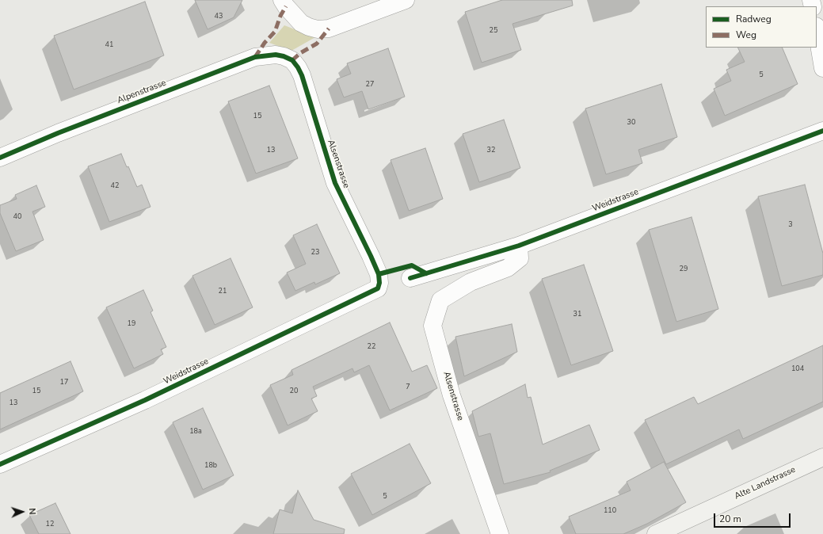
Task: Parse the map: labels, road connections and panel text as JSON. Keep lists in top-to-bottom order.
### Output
{
  "streets": {
    "main road": ["Alte Landstrasse"],
    "street": ["Alpenstrasse", "Alsenstrasse", "Weidstrasse"]
  },
  "crossings": [
    ["Alpenstrasse", "Alsenstrasse"],
    ["Alsenstrasse", "Weidstrasse"]
  ],
  "house_numbers": [
    "43",
    "25",
    "41",
    "5",
    "27",
    "15",
    "30",
    "13",
    "32",
    "42",
    "40",
    "3",
    "23",
    "29",
    "21",
    "31",
    "19",
    "22",
    "104",
    "17",
    "7",
    "15",
    "20",
    "13",
    "18a",
    "18b",
    "5",
    "110",
    "12"
  ],
  "legend": ["Radweg", "Weg"],
  "scale_bar": "20 m",
  "north": "right"
}
